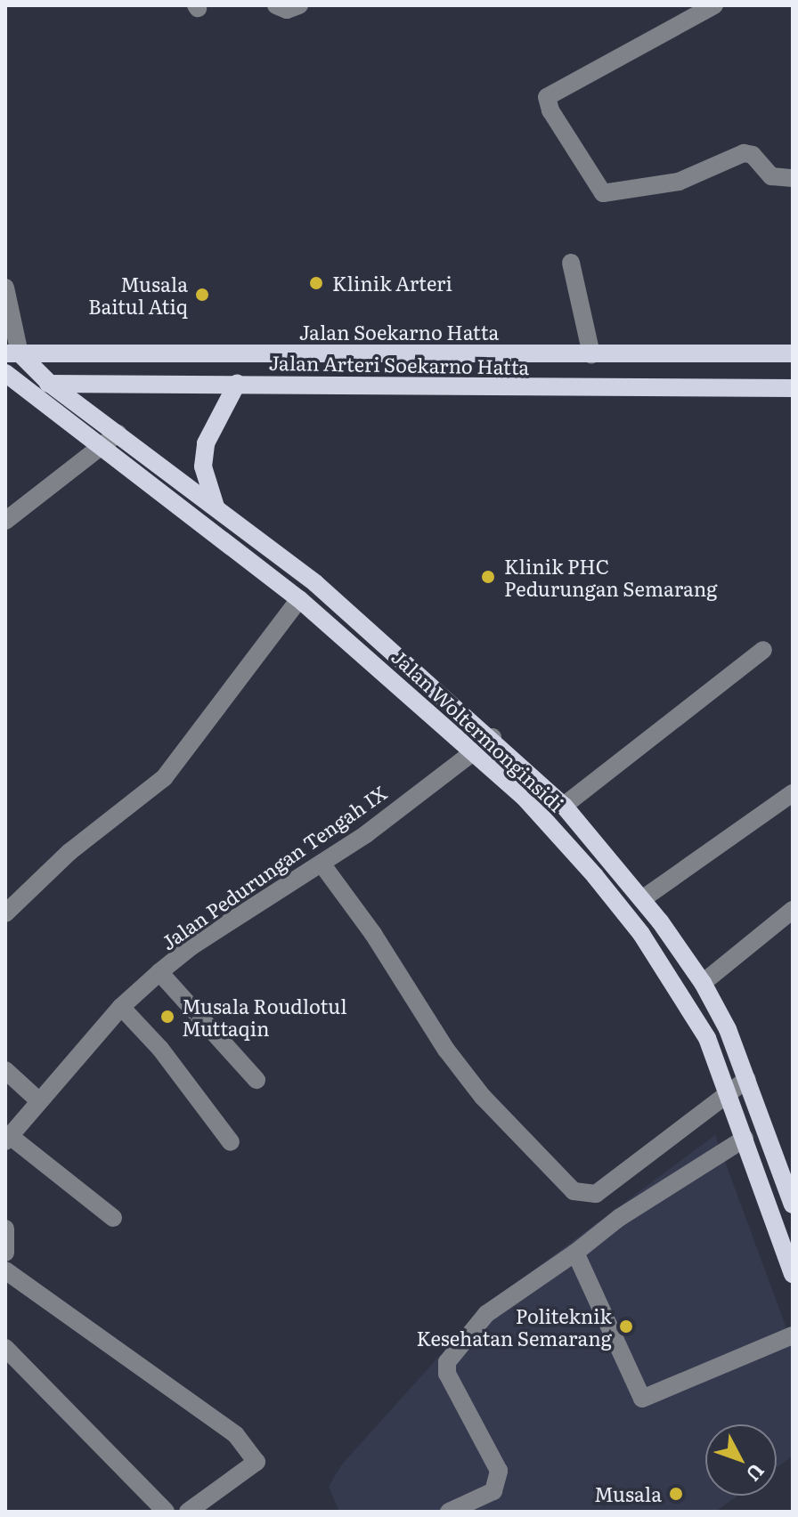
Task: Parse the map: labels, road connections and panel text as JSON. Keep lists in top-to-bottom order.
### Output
{
  "streets": {
    "main road": ["Jalan Soekarno Hatta", "Jalan Arteri Soekarno Hatta", "Jalan Woltermonginsidi"],
    "street": ["Jalan Pedurungan Tengah IX"]
  },
  "crossings": [
    ["Jalan Soekarno Hatta", "Jalan Woltermonginsidi"],
    ["Jalan Arteri Soekarno Hatta", "Jalan Woltermonginsidi"],
    ["Jalan Woltermonginsidi", "Jalan Pedurungan Tengah IX"]
  ],
  "places": [
    "Klinik Arteri",
    "Musala Baitul Atiq",
    "Klinik PHC Pedurungan Semarang",
    "Musala Roudlotul Muttaqin",
    "Politeknik Kesehatan Semarang",
    "Musala"
  ],
  "north": "bottom right"
}
